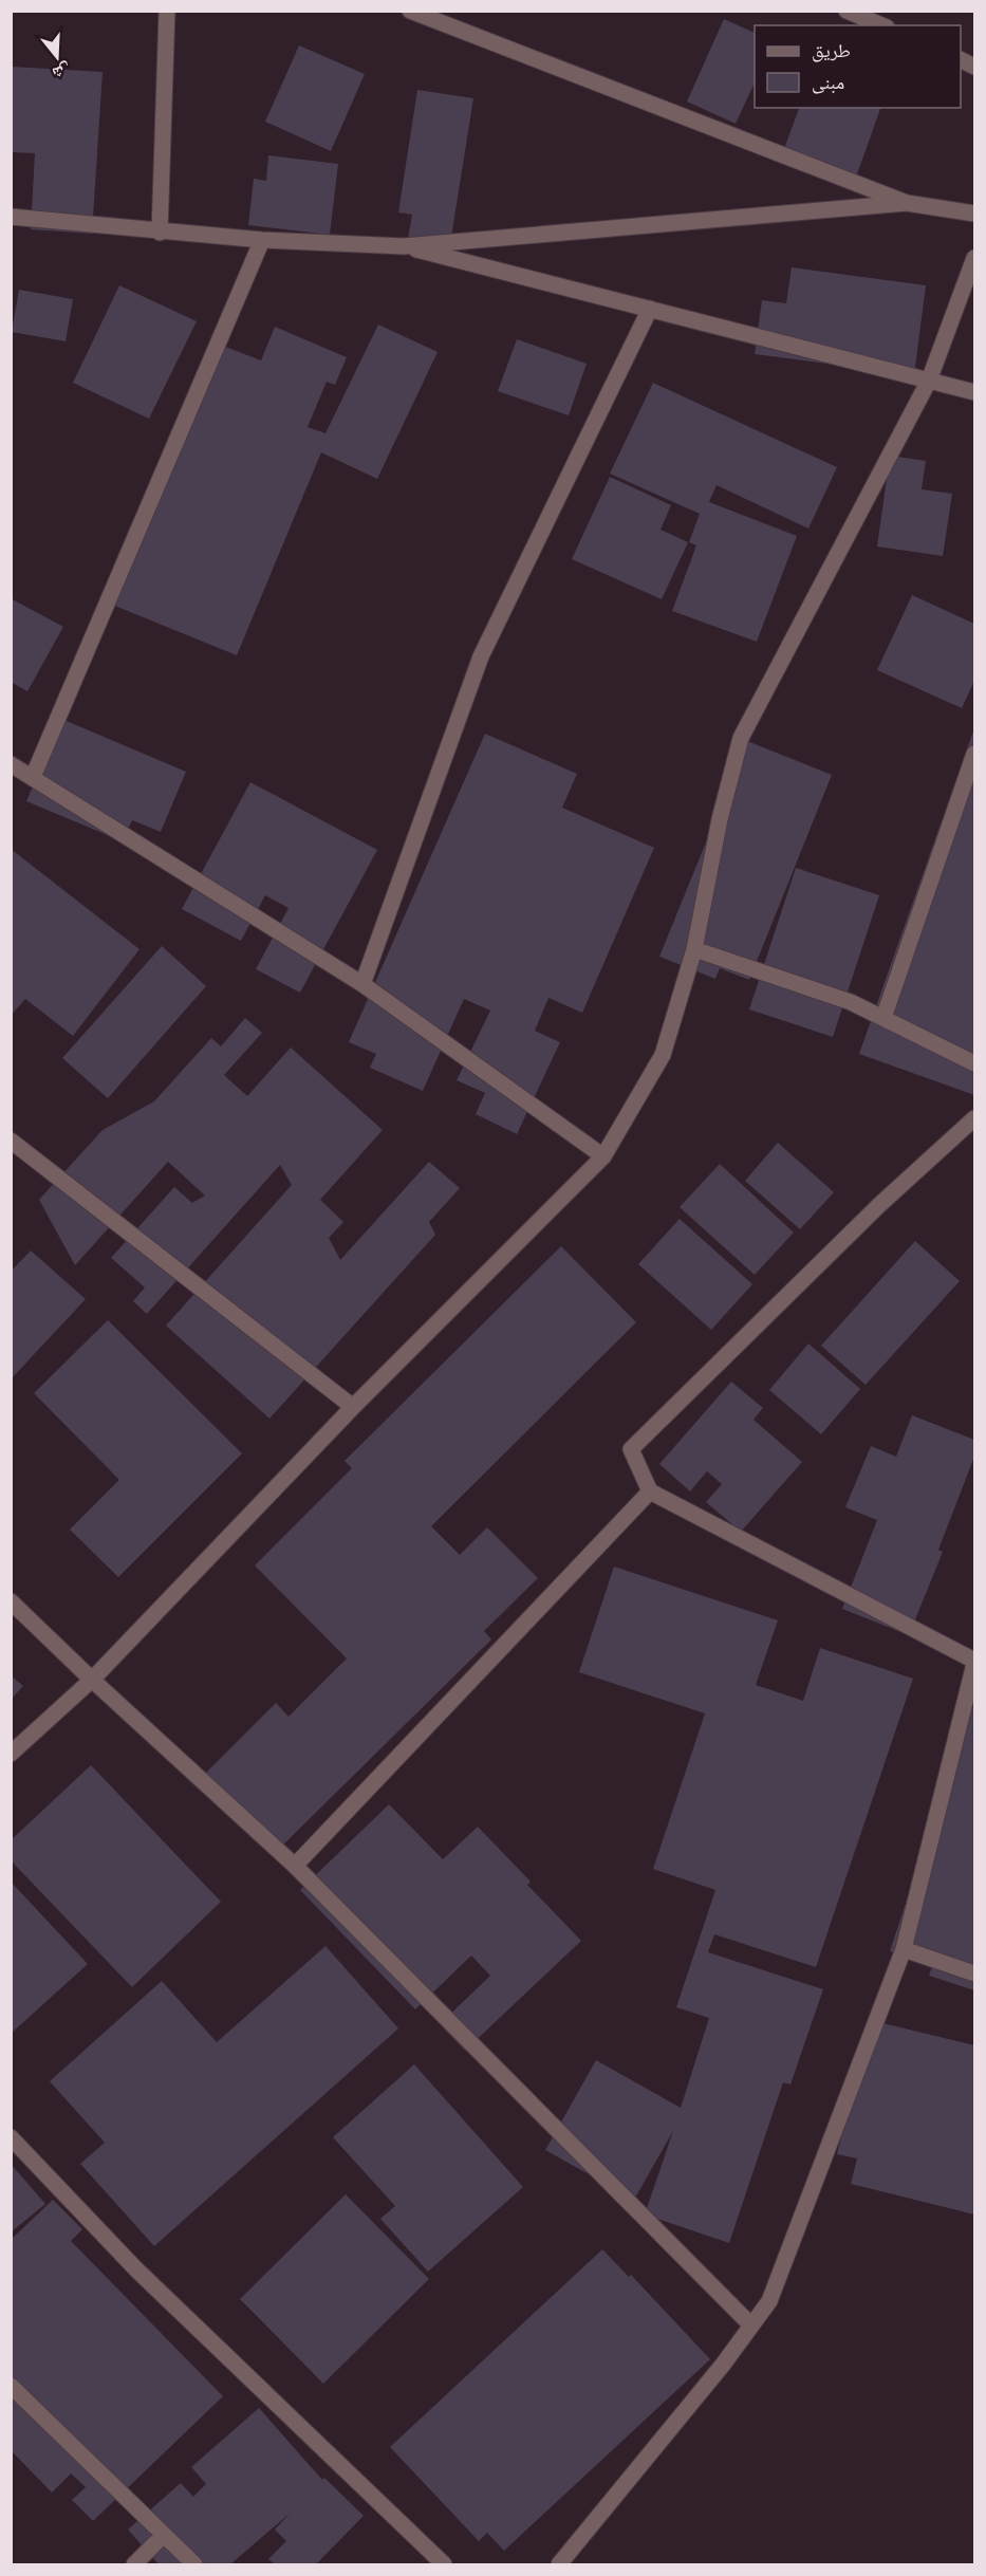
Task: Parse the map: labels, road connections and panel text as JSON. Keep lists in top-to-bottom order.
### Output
{
  "legend": ["طريق", "مبنى"],
  "north": "bottom"
}
